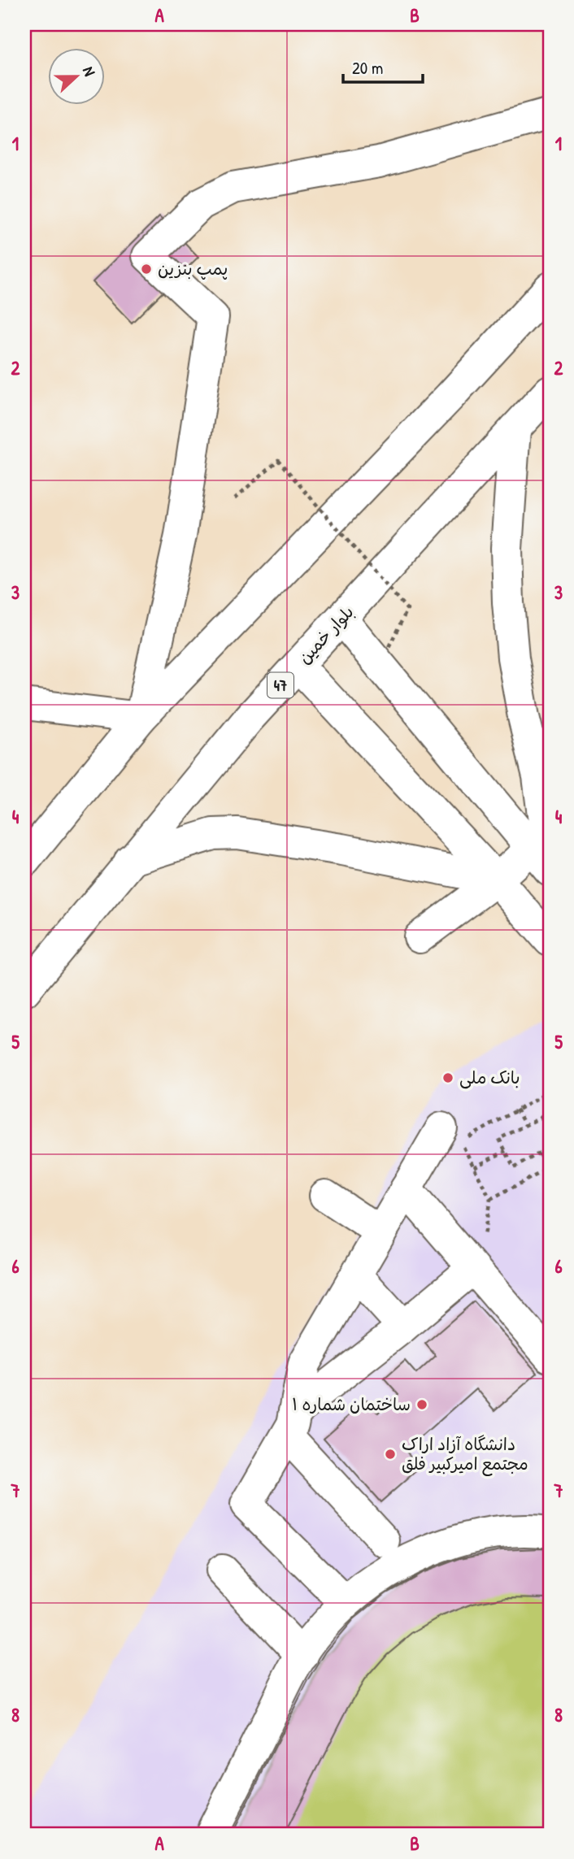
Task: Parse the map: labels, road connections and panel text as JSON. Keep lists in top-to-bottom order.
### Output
{
  "streets": {
    "main road": ["بلوار خمین", "47"]
  },
  "places": [
    "پمپ بنزین",
    "بانک ملی",
    "ساختمان شماره ۱",
    "دانشگاه آزاد اراک مجتمع امیرکبیر فلق"
  ],
  "scale_bar": "20 m",
  "north": "right",
  "grid": {
    "columns": ["A", "B"],
    "rows": [
      "1",
      "2",
      "3",
      "4",
      "5",
      "6",
      "7",
      "8"
    ]
  }
}
